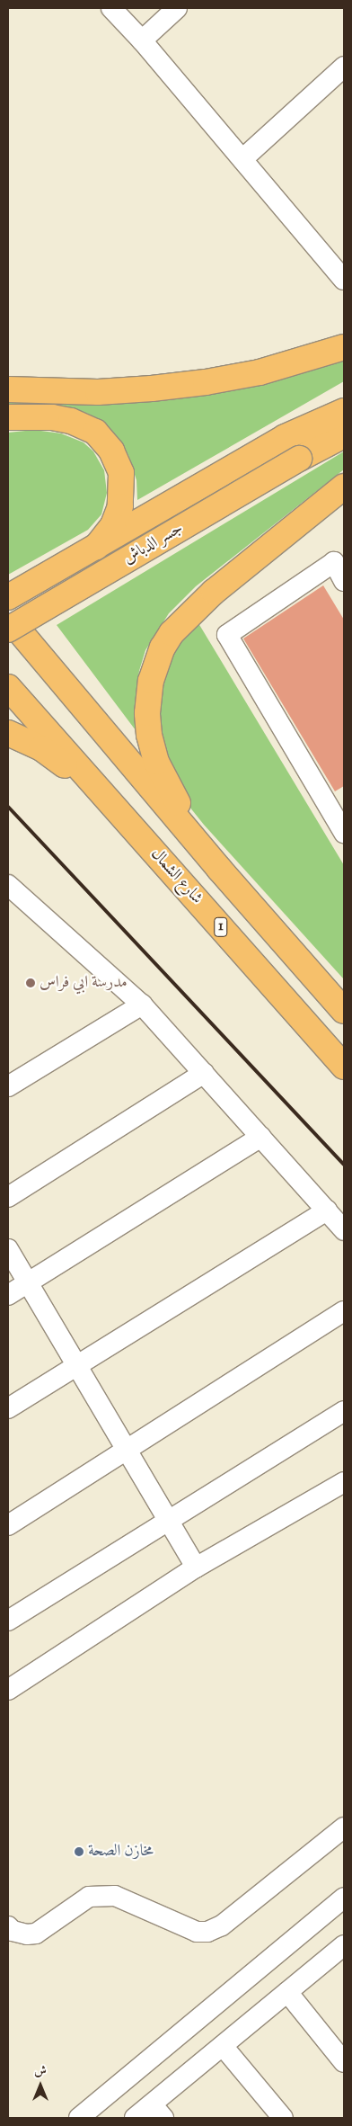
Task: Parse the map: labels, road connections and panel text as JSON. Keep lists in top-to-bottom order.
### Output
{
  "streets": {
    "main road": ["جسر الدباش", "شارع الشمال", "1"]
  },
  "crossings": [
    ["جسر الدباش", "1"]
  ],
  "places": ["مدرسة ابي فراس", "مخازن الصحة"],
  "north": "top"
}
